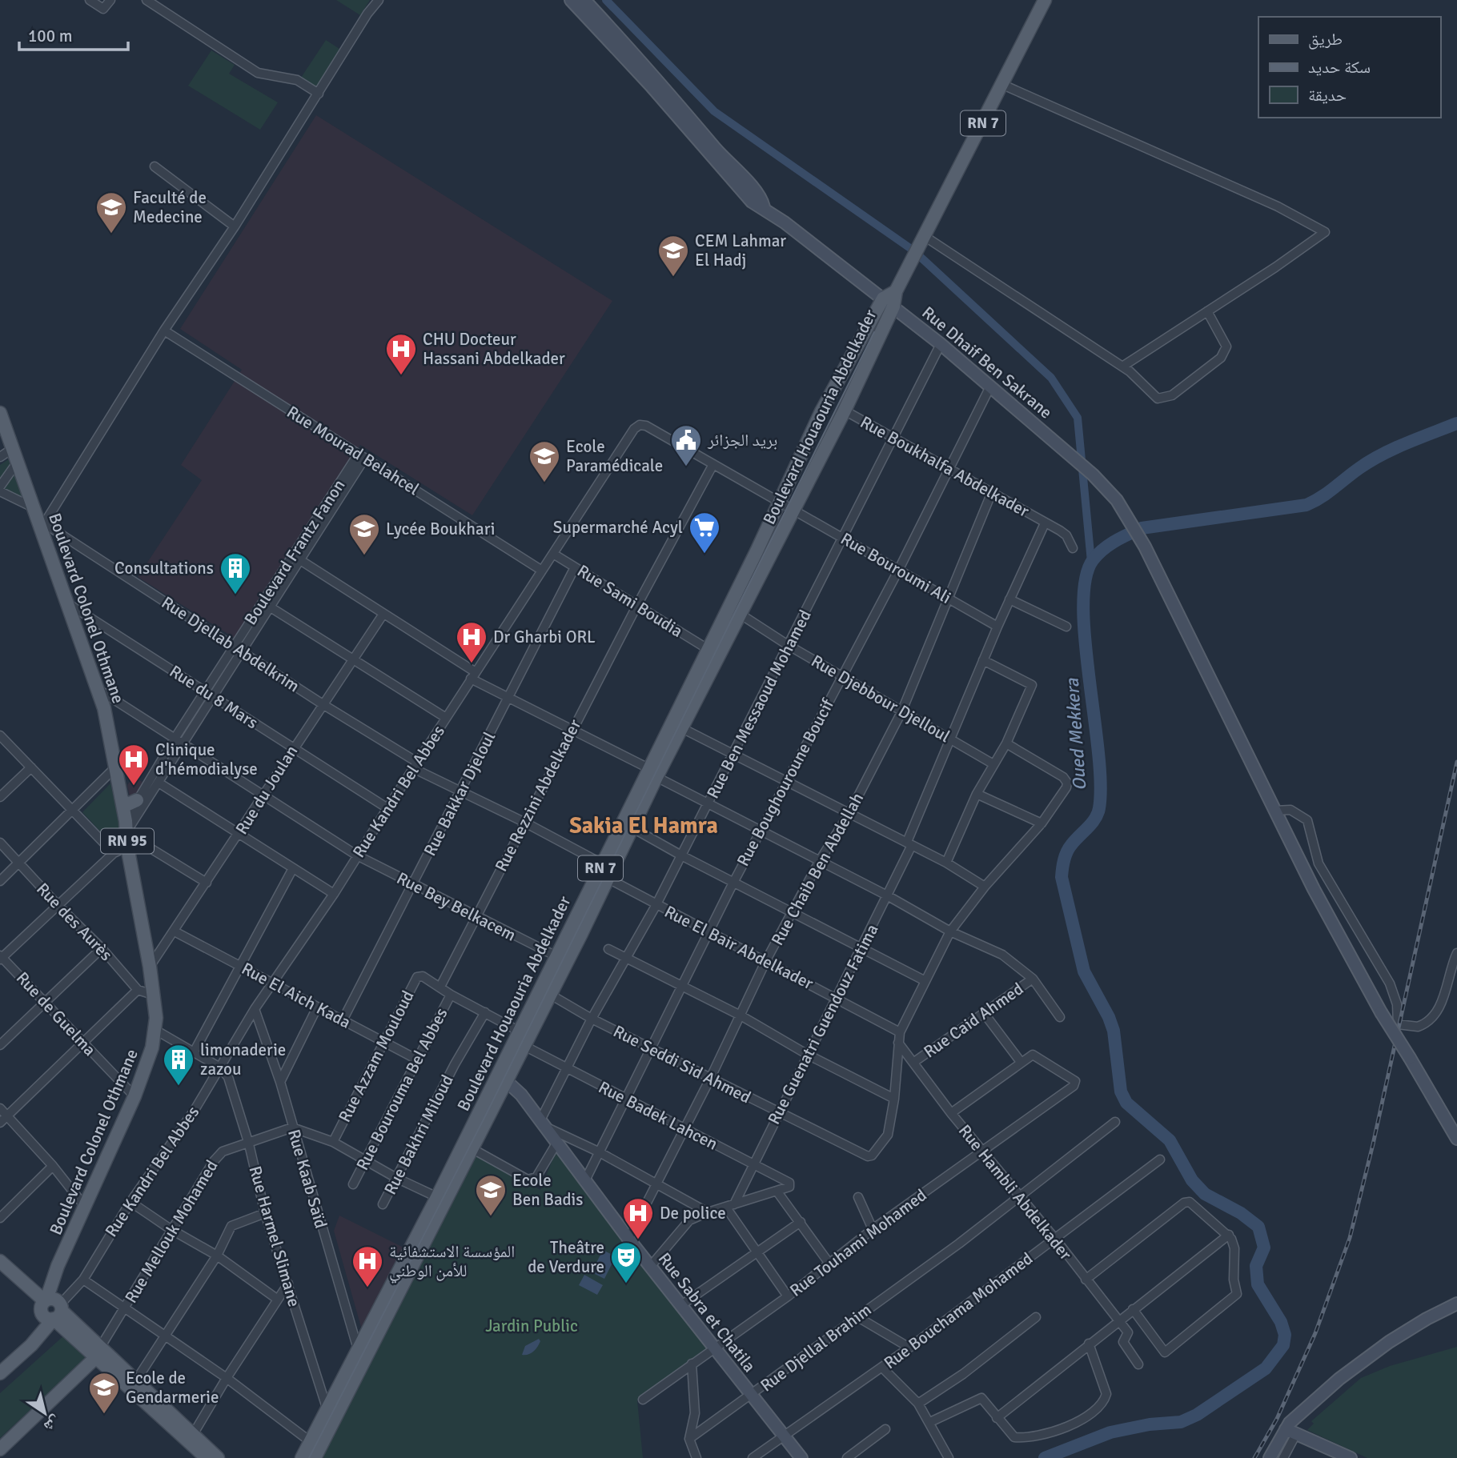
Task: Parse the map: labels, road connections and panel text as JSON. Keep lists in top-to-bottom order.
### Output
{
  "streets": {
    "main road": [
      "RN 7",
      "Rue Dhaif Ben Sakrane",
      "Boulevard Houaouria Abdelkader",
      "Boulevard Colonel Othmane",
      "RN 95",
      "Rue Sabra et Chatila"
    ],
    "street": [
      "Rue Mourad Belahcel",
      "Rue Boukhalfa Abdelkader",
      "Boulevard Frantz Fanon",
      "Rue Bouroumi Ali",
      "Rue Sami Boudia",
      "Rue Djellab Abdelkrim",
      "Rue du 8 Mars",
      "Rue Djebbour Djelloul",
      "Rue Ben Messaoud Mohamed",
      "Rue Boughouroune Boucif",
      "Rue du Joulan",
      "Rue Kandri Bel Abbes",
      "Rue Bakkar Djeloul",
      "Rue Rezzini Abdelkader",
      "Rue Chaib Ben Abdellah",
      "Rue Bey Belkacem",
      "Rue des Aurès",
      "Rue El Bair Abdelkader",
      "Rue El Aich Kada",
      "Rue de Guelma",
      "Rue Caid Ahmed",
      "Rue Guenatri Guendouz Fatima",
      "Rue Azzam Mouloud",
      "Rue Seddi Sid Ahmed",
      "Rue Bourouma Bel Abbes",
      "Rue Badek Lahcen",
      "Rue Bakhri Miloud",
      "Rue Kaab Saïd",
      "Rue Hambli Abdelkader",
      "Rue Mellouk Mohamed",
      "Rue Harmel Slimane",
      "Rue Touhami Mohamed",
      "Rue Bouchama Mohamed",
      "Rue Djellal Brahim"
    ]
  },
  "crossings": [
    ["RN 7", "Boulevard Houaouria Abdelkader"],
    ["Rue Dhaif Ben Sakrane", "Boulevard Houaouria Abdelkader"],
    ["Rue Dhaif Ben Sakrane", "Rue Ben Messaoud Mohamed"],
    ["Rue Dhaif Ben Sakrane", "Rue Boughouroune Boucif"],
    ["Boulevard Houaouria Abdelkader", "Rue Boukhalfa Abdelkader"],
    ["Boulevard Houaouria Abdelkader", "Rue Bouroumi Ali"],
    ["Boulevard Houaouria Abdelkader", "Rue Sami Boudia"],
    ["Boulevard Houaouria Abdelkader", "Rue Djebbour Djelloul"],
    ["Boulevard Houaouria Abdelkader", "Rue Kandri Bel Abbes"],
    ["Boulevard Houaouria Abdelkader", "Rue Bey Belkacem"],
    ["Boulevard Houaouria Abdelkader", "Rue El Bair Abdelkader"],
    ["Boulevard Houaouria Abdelkader", "Rue Seddi Sid Ahmed"],
    ["Boulevard Houaouria Abdelkader", "Rue Badek Lahcen"],
    ["Boulevard Houaouria Abdelkader", "Rue Kaab Saïd"],
    ["Boulevard Houaouria Abdelkader", "Rue Harmel Slimane"],
    ["Boulevard Houaouria Abdelkader", "Rue Sabra et Chatila"],
    ["Rue Mourad Belahcel", "Boulevard Frantz Fanon"],
    ["Rue Mourad Belahcel", "Rue Kandri Bel Abbes"],
    ["Rue Boukhalfa Abdelkader", "Rue Ben Messaoud Mohamed"],
    ["Rue Boukhalfa Abdelkader", "Rue Boughouroune Boucif"],
    ["Rue Boukhalfa Abdelkader", "Rue Chaib Ben Abdellah"],
    ["Boulevard Frantz Fanon", "Boulevard Colonel Othmane"],
    ["Boulevard Frantz Fanon", "Rue Djellab Abdelkrim"],
    ["Boulevard Frantz Fanon", "Rue du 8 Mars"],
    ["Boulevard Frantz Fanon", "Rue Bey Belkacem"],
    ["Rue Bouroumi Ali", "Rue Ben Messaoud Mohamed"],
    ["Rue Bouroumi Ali", "Rue Boughouroune Boucif"],
    ["Rue Bouroumi Ali", "Rue Kandri Bel Abbes"],
    ["Rue Bouroumi Ali", "Rue Chaib Ben Abdellah"],
    ["Rue Sami Boudia", "Rue Kandri Bel Abbes"],
    ["Rue Sami Boudia", "Rue Bakkar Djeloul"],
    ["Rue Sami Boudia", "Rue Rezzini Abdelkader"],
    ["Boulevard Colonel Othmane", "Rue Djellab Abdelkrim"],
    ["Boulevard Colonel Othmane", "Rue du 8 Mars"],
    ["Boulevard Colonel Othmane", "Rue du Joulan"],
    ["Boulevard Colonel Othmane", "Rue Kandri Bel Abbes"],
    ["Boulevard Colonel Othmane", "Rue Bey Belkacem"],
    ["Boulevard Colonel Othmane", "Rue de Guelma"],
    ["Rue Djellab Abdelkrim", "Rue du Joulan"],
    ["Rue Djellab Abdelkrim", "Rue Kandri Bel Abbes"],
    ["Rue Djellab Abdelkrim", "Rue Bakkar Djeloul"],
    ["Rue Djellab Abdelkrim", "Rue Rezzini Abdelkader"],
    ["Rue Djellab Abdelkrim", "Rue El Bair Abdelkader"],
    ["Rue du 8 Mars", "Rue du Joulan"],
    ["Rue du 8 Mars", "Rue Kandri Bel Abbes"],
    ["Rue Djebbour Djelloul", "Rue Ben Messaoud Mohamed"],
    ["Rue Djebbour Djelloul", "Rue Boughouroune Boucif"],
    ["Rue Djebbour Djelloul", "Rue Chaib Ben Abdellah"],
    ["Rue Ben Messaoud Mohamed", "Rue El Bair Abdelkader"],
    ["Rue Ben Messaoud Mohamed", "Rue Seddi Sid Ahmed"],
    ["Rue Ben Messaoud Mohamed", "Rue Badek Lahcen"],
    ["Rue Ben Messaoud Mohamed", "Rue Sabra et Chatila"],
    ["Rue Boughouroune Boucif", "Rue El Bair Abdelkader"],
    ["Rue Boughouroune Boucif", "Rue Seddi Sid Ahmed"],
    ["Rue Boughouroune Boucif", "Rue Badek Lahcen"],
    ["Rue Boughouroune Boucif", "Rue Sabra et Chatila"],
    ["Rue du Joulan", "Rue Bey Belkacem"],
    ["Rue du Joulan", "Rue El Aich Kada"],
    ["Rue Kandri Bel Abbes", "Rue Rezzini Abdelkader"],
    ["Rue Kandri Bel Abbes", "Rue Bey Belkacem"],
    ["Rue Kandri Bel Abbes", "Rue El Aich Kada"],
    ["Rue Kandri Bel Abbes", "Rue Kaab Saïd"],
    ["Rue Kandri Bel Abbes", "Rue Harmel Slimane"],
    ["Rue Bakkar Djeloul", "Rue Bey Belkacem"],
    ["Rue Bakkar Djeloul", "Rue El Aich Kada"],
    ["Rue Rezzini Abdelkader", "Rue Bey Belkacem"],
    ["Rue Rezzini Abdelkader", "Rue El Bair Abdelkader"],
    ["Rue Rezzini Abdelkader", "Rue Azzam Mouloud"],
    ["Rue Chaib Ben Abdellah", "Rue El Bair Abdelkader"],
    ["Rue Chaib Ben Abdellah", "Rue Seddi Sid Ahmed"],
    ["Rue Chaib Ben Abdellah", "Rue Badek Lahcen"],
    ["Rue Chaib Ben Abdellah", "Rue Sabra et Chatila"],
    ["Rue El Bair Abdelkader", "Rue Guenatri Guendouz Fatima"],
    ["Rue El Aich Kada", "Rue Azzam Mouloud"],
    ["Rue El Aich Kada", "Rue Bourouma Bel Abbes"],
    ["Rue Caid Ahmed", "Rue Hambli Abdelkader"],
    ["Rue Guenatri Guendouz Fatima", "Rue Seddi Sid Ahmed"],
    ["Rue Guenatri Guendouz Fatima", "Rue Badek Lahcen"],
    ["Rue Kaab Saïd", "Rue Mellouk Mohamed"],
    ["Rue Hambli Abdelkader", "Rue Touhami Mohamed"],
    ["Rue Hambli Abdelkader", "Rue Bouchama Mohamed"],
    ["Rue Hambli Abdelkader", "Rue Djellal Brahim"],
    ["Rue Mellouk Mohamed", "Rue Harmel Slimane"],
    ["Rue Touhami Mohamed", "Rue Sabra et Chatila"],
    ["Rue Bouchama Mohamed", "Rue Sabra et Chatila"],
    ["Rue Sabra et Chatila", "Rue Djellal Brahim"]
  ],
  "districts": ["Sakia El Hamra"],
  "water": ["Oued Mekkera"],
  "parks": ["Jardin Public"],
  "places": {
    "school or university": [
      "Faculté de Medecine",
      "CEM Lahmar El Hadj",
      "Ecole Paramédicale",
      "Lycée Boukhari",
      "Ecole Ben Badis",
      "Ecole de Gendarmerie"
    ],
    "hospital": [
      "CHU Docteur Hassani Abdelkader",
      "Dr Gharbi ORL",
      "Clinique d'hémodialyse",
      "De police",
      "المؤسسة الاستشفائية للأمن الوطني"
    ],
    "public building": ["بريد الجزائر"],
    "supermarket": ["Supermarché Acyl"],
    "building": ["Consultations", "limonaderie zazou"],
    "theatre": ["Theâtre de Verdure"]
  },
  "legend": ["طريق", "سكة حديد", "حديقة"],
  "scale_bar": "100 m",
  "north": "bottom right"
}
